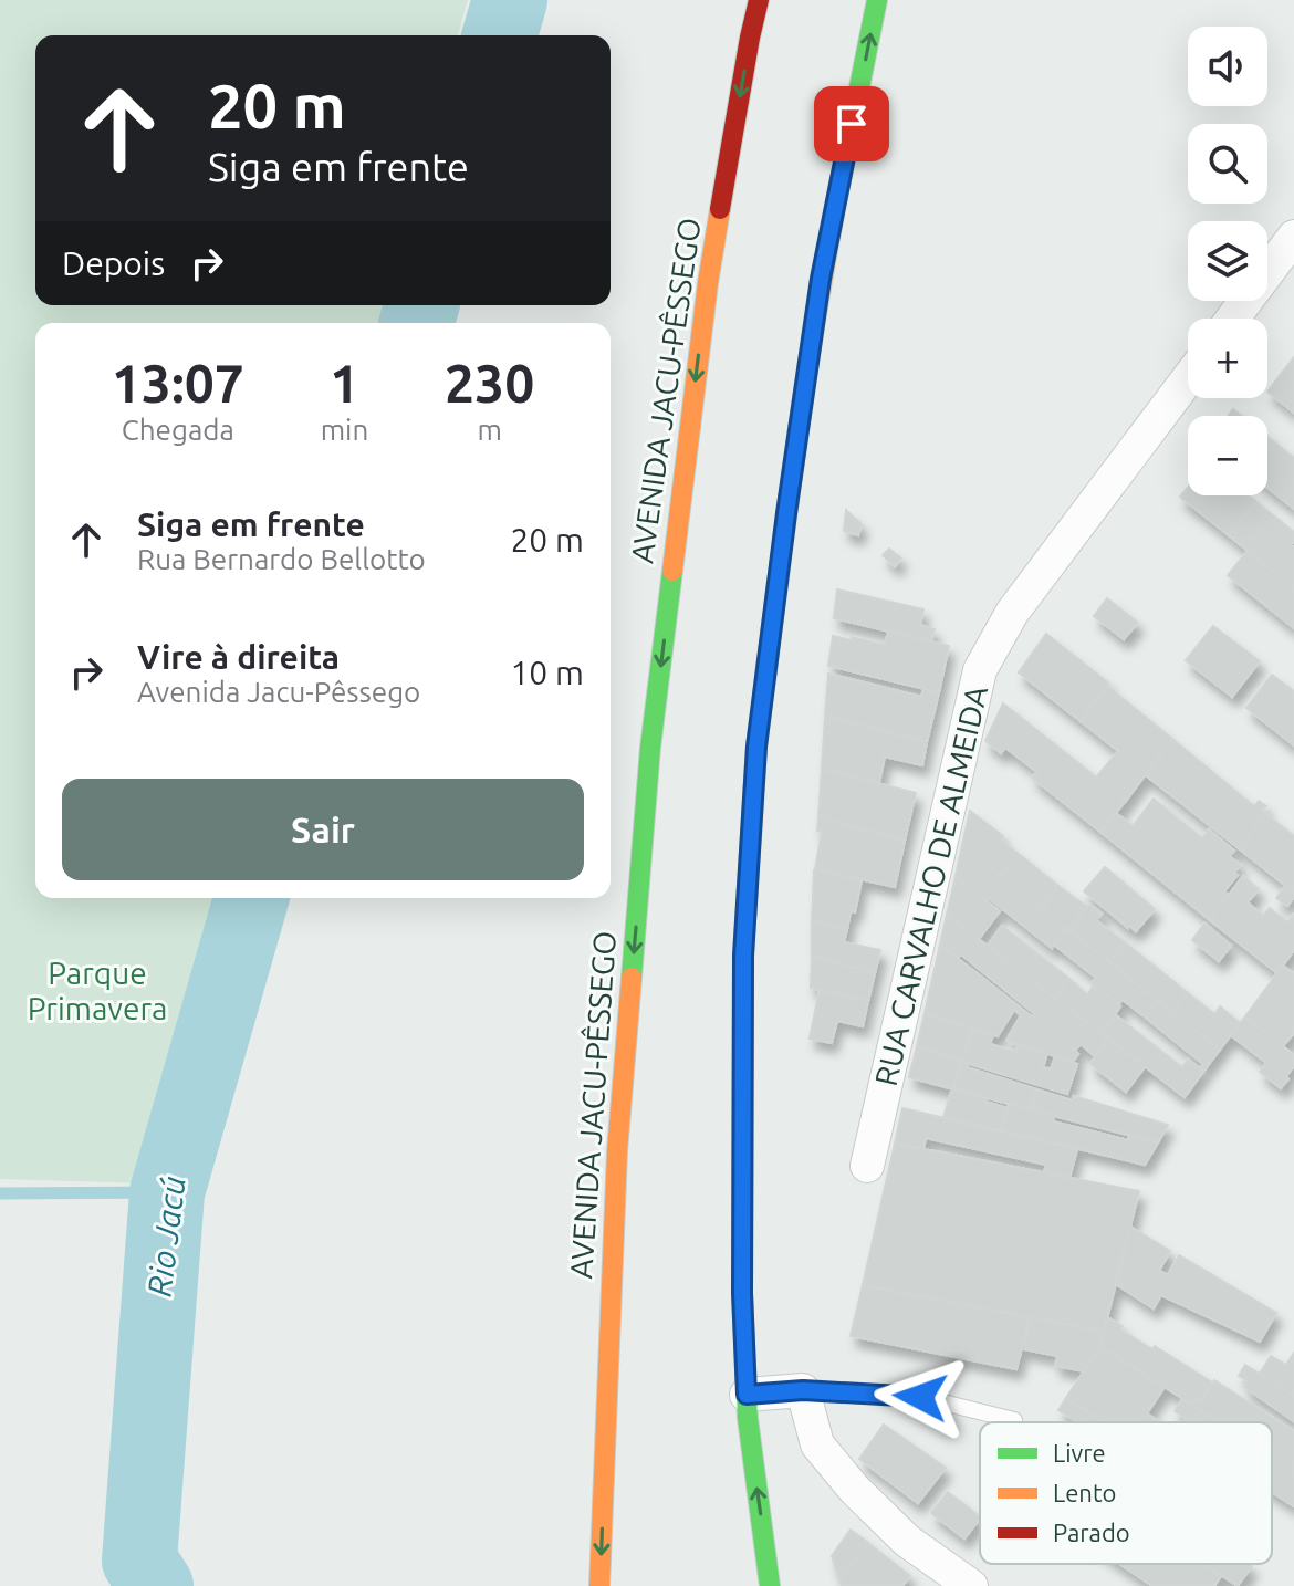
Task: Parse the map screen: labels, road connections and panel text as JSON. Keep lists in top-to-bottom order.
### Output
{
  "streets": {
    "highway": ["AVENIDA JACU-PÊSSEGO"],
    "street": ["RUA CARVALHO DE ALMEIDA"]
  },
  "water": ["Rio Jacú"],
  "parks": ["Parque Primavera"],
  "legend": ["Livre", "Lento", "Parado"],
  "page": {
    "map_buttons": ["+", "−"],
    "turn": ["20 m", "Siga em frente"],
    "then": "Depois",
    "eta": [
      "13:07",
      "Chegada",
      "1",
      "min",
      "230",
      "m"
    ],
    "list": [
      {
        "name": "Siga em frente",
        "note": "Rua Bernardo Bellotto",
        "value": "20 m"
      },
      {
        "name": "Vire à direita",
        "note": "Avenida Jacu-Pêssego",
        "value": "10 m"
      }
    ],
    "buttons": "Sair"
  }
}
